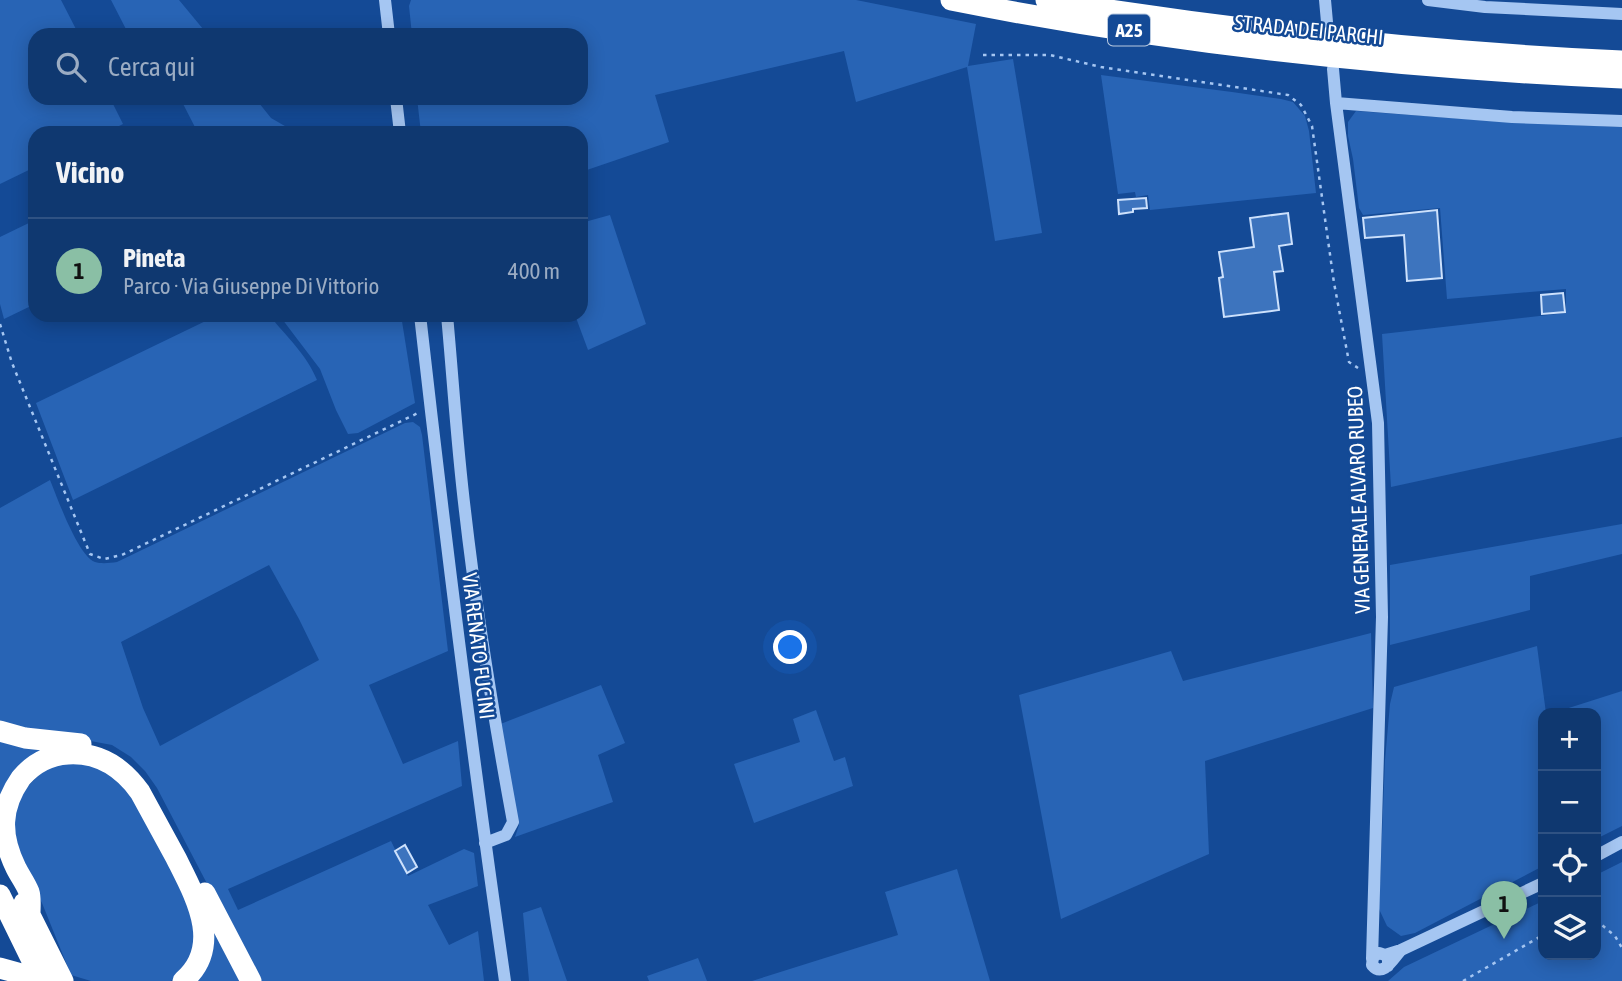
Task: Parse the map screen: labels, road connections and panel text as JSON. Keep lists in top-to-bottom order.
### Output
{
  "streets": {
    "highway": ["STRADA DEI PARCHI", "A25"],
    "street": ["VIA GENERALE ALVARO RUBEO", "VIA RENATO FUCINI"]
  },
  "page": {
    "search": "Cerca qui",
    "heading": "Vicino",
    "list": [
      {
        "mark": "1",
        "name": "Pineta",
        "note": "Parco · Via Giuseppe Di Vittorio",
        "value": "400 m"
      }
    ],
    "map_buttons": ["+", "−"],
    "pins": "1"
  }
}
